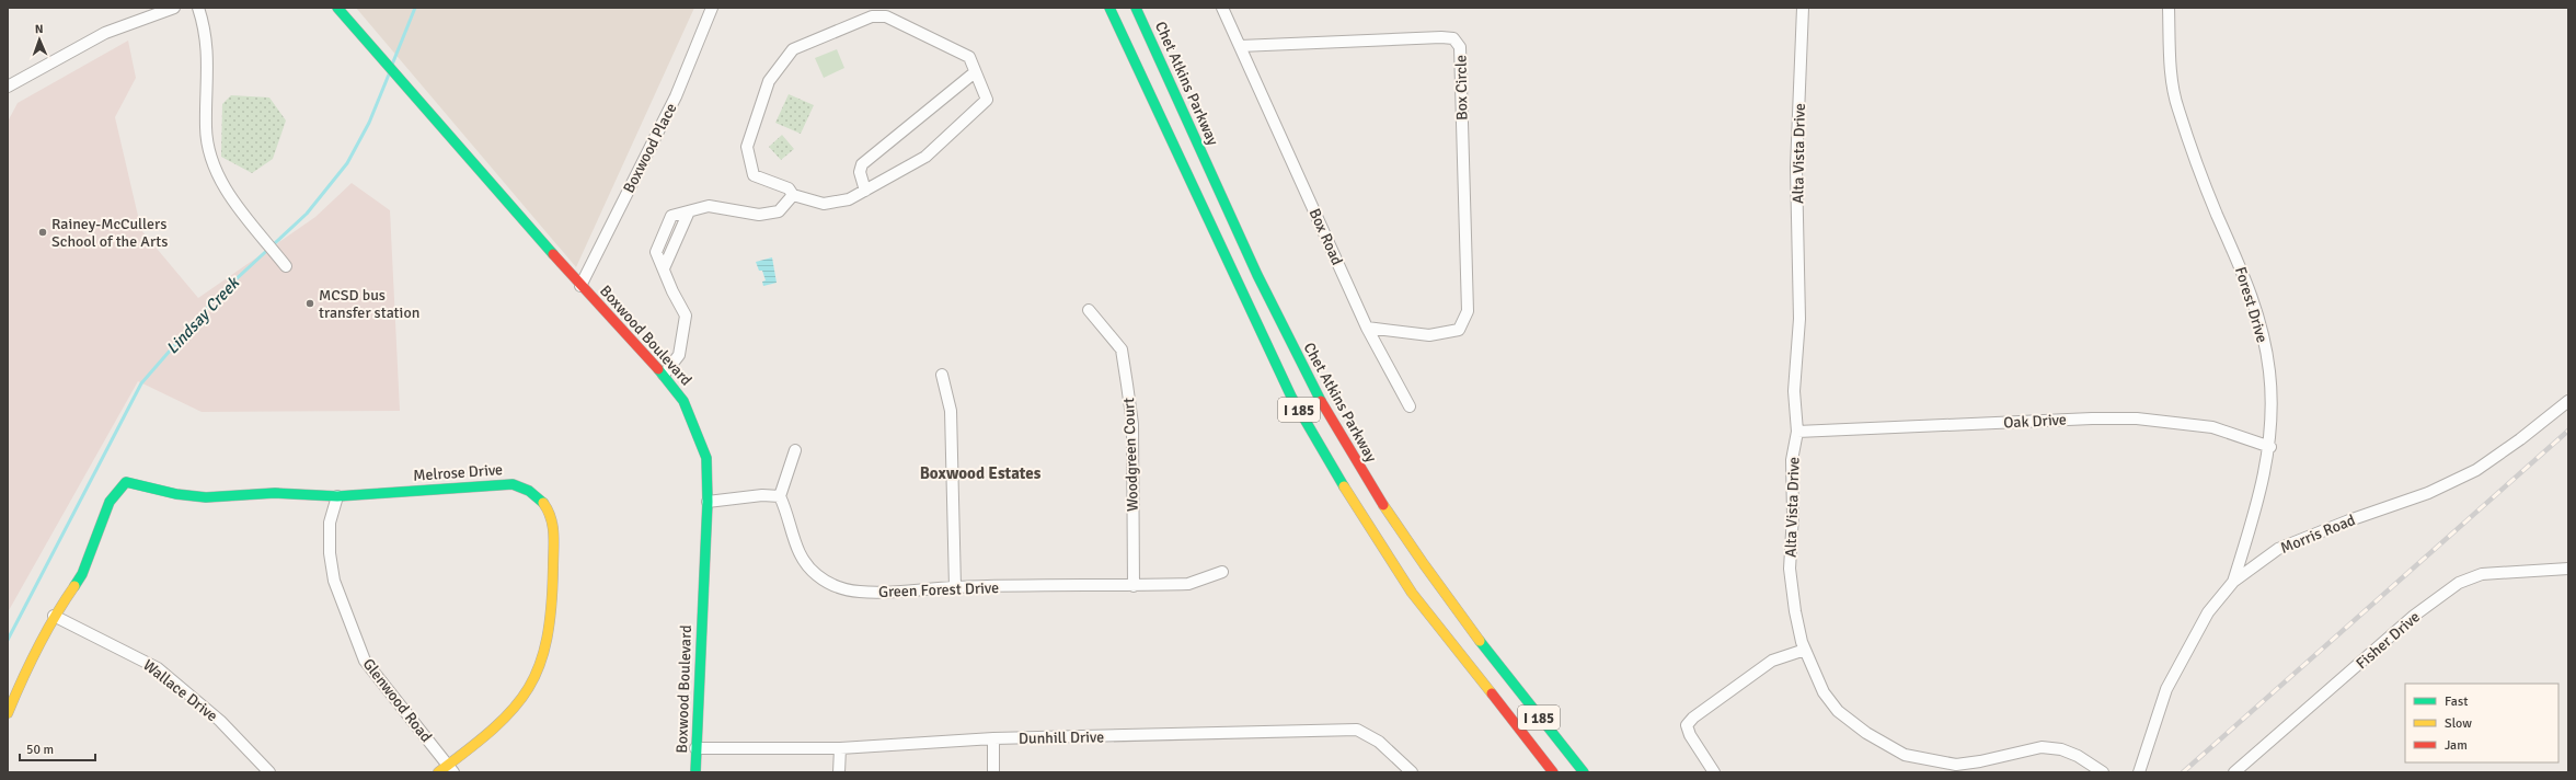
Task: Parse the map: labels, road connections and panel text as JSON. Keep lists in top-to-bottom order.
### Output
{
  "streets": {
    "main road": [
      "Chet Atkins Parkway",
      "Boxwood Boulevard",
      "I 185",
      "Melrose Drive"
    ],
    "street": [
      "Box Circle",
      "Boxwood Place",
      "Alta Vista Drive",
      "Box Road",
      "Forest Drive",
      "Oak Drive",
      "Woodgreen Court",
      "Morris Road",
      "Green Forest Drive",
      "Fisher Drive",
      "Wallace Drive",
      "Glenwood Road",
      "Dunhill Drive"
    ]
  },
  "crossings": [
    ["Box Circle", "Box Road"],
    ["Boxwood Place", "Boxwood Boulevard"],
    ["Alta Vista Drive", "Oak Drive"],
    ["Forest Drive", "Oak Drive"],
    ["Forest Drive", "Morris Road"],
    ["Boxwood Boulevard", "Dunhill Drive"],
    ["Woodgreen Court", "Green Forest Drive"],
    ["Melrose Drive", "Wallace Drive"],
    ["Melrose Drive", "Glenwood Road"]
  ],
  "districts": ["Boxwood Estates"],
  "water": ["Lindsay Creek"],
  "places": ["Rainey-McCullers School of the Arts", "MCSD bus transfer station"],
  "legend": ["Fast", "Slow", "Jam"],
  "scale_bar": "50 m",
  "north": "top"
}
